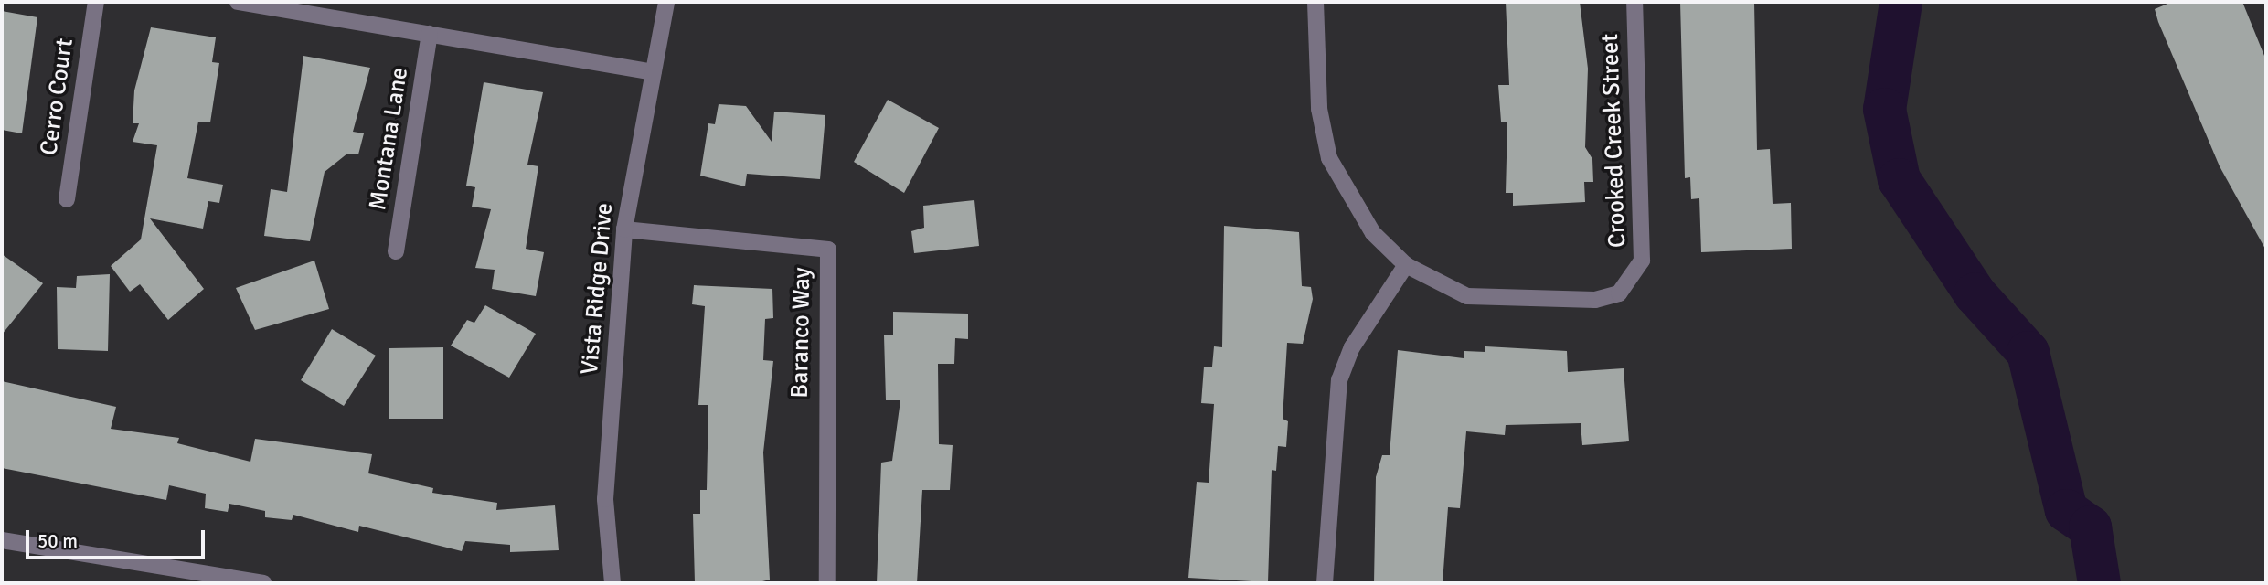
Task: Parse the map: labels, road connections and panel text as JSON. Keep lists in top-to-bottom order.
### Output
{
  "streets": {
    "street": [
      "Cerro Court",
      "Montana Lane",
      "Crooked Creek Street",
      "Vista Ridge Drive",
      "Baranco Way"
    ]
  },
  "crossings": [
    ["Vista Ridge Drive", "Baranco Way"]
  ],
  "scale_bar": "50 m"
}
